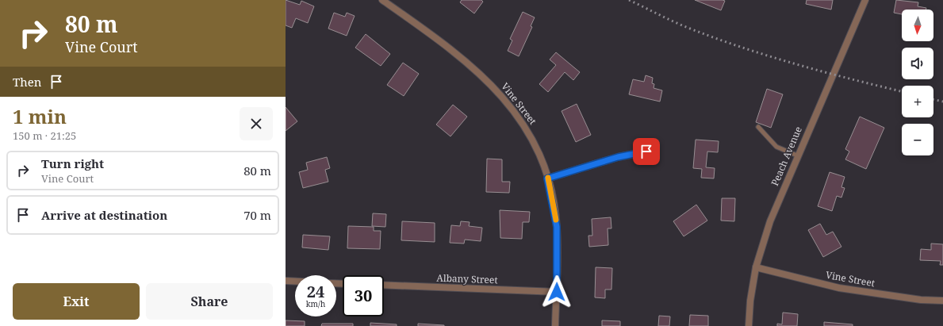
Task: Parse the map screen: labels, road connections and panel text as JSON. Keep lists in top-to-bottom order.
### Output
{
  "streets": {
    "street": ["Vine Street", "Peach Avenue", "Albany Street"]
  },
  "crossings": [
    ["Vine Street", "Peach Avenue"],
    ["Vine Street", "Albany Street"]
  ],
  "north": "bottom",
  "page": {
    "turn": ["80 m", "Vine Court"],
    "map_buttons": ["+", "−"],
    "then": "Then",
    "heading": ["1 min", "150 m · 21:25"],
    "list": [
      {
        "name": "Turn right",
        "note": "Vine Court",
        "value": "80 m"
      },
      {
        "name": "Arrive at destination",
        "value": "70 m"
      }
    ],
    "speed": "24 km/h",
    "limit": "30",
    "buttons": ["Exit", "Share"]
  }
}
